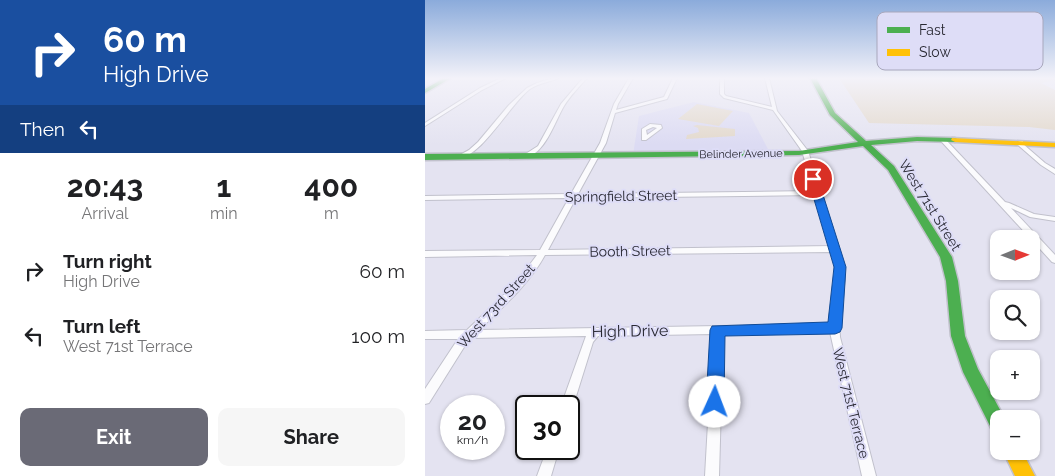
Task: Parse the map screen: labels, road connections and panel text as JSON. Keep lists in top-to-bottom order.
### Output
{
  "streets": {
    "street": [
      "Belinder Avenue",
      "Springfield Street",
      "West 71st Street",
      "Booth Street",
      "West 73rd Street",
      "High Drive",
      "West 71st Terrace"
    ]
  },
  "crossings": [
    ["Belinder Avenue", "West 71st Street"],
    ["Belinder Avenue", "West 73rd Street"],
    ["Belinder Avenue", "West 71st Terrace"],
    ["Springfield Street", "West 73rd Street"],
    ["Springfield Street", "West 71st Terrace"],
    ["Booth Street", "West 73rd Street"],
    ["Booth Street", "West 71st Terrace"],
    ["West 73rd Street", "High Drive"],
    ["High Drive", "West 71st Terrace"]
  ],
  "legend": ["Fast", "Slow"],
  "north": "right",
  "page": {
    "turn": ["60 m", "High Drive"],
    "then": "Then",
    "eta": [
      "20:43",
      "Arrival",
      "1",
      "min",
      "400",
      "m"
    ],
    "map_buttons": ["+", "−"],
    "list": [
      {
        "name": "Turn right",
        "note": "High Drive",
        "value": "60 m"
      },
      {
        "name": "Turn left",
        "note": "West 71st Terrace",
        "value": "100 m"
      }
    ],
    "speed": "20 km/h",
    "limit": "30",
    "buttons": ["Exit", "Share"]
  }
}
